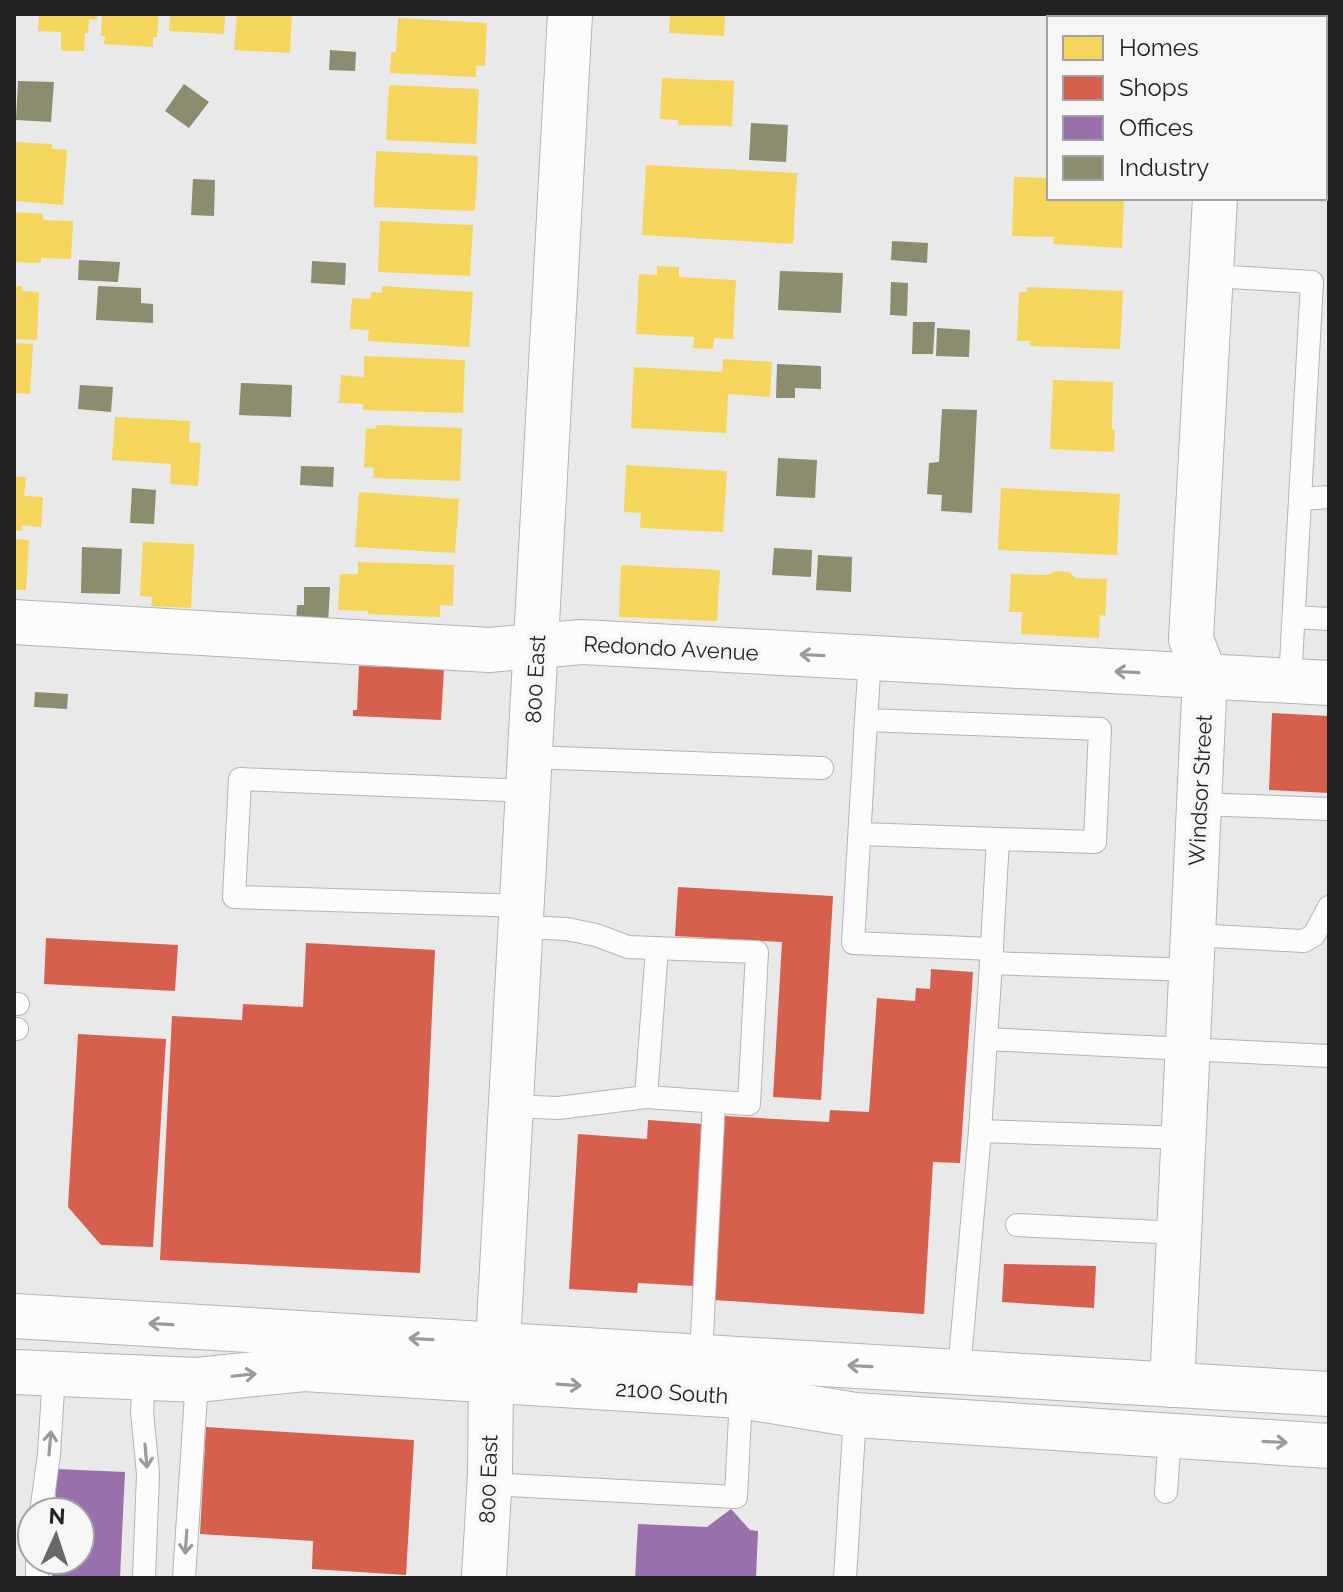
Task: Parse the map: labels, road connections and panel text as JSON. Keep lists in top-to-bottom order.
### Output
{
  "streets": {
    "street": [
      "Redondo Avenue",
      "800 East",
      "Windsor Street",
      "2100 South"
    ]
  },
  "crossings": [
    ["Redondo Avenue", "800 East"],
    ["Redondo Avenue", "Windsor Street"],
    ["800 East", "2100 South"],
    ["Windsor Street", "2100 South"]
  ],
  "one_way": ["Redondo Avenue"],
  "legend": [
    "Homes",
    "Shops",
    "Offices",
    "Industry"
  ],
  "north": "top"
}
